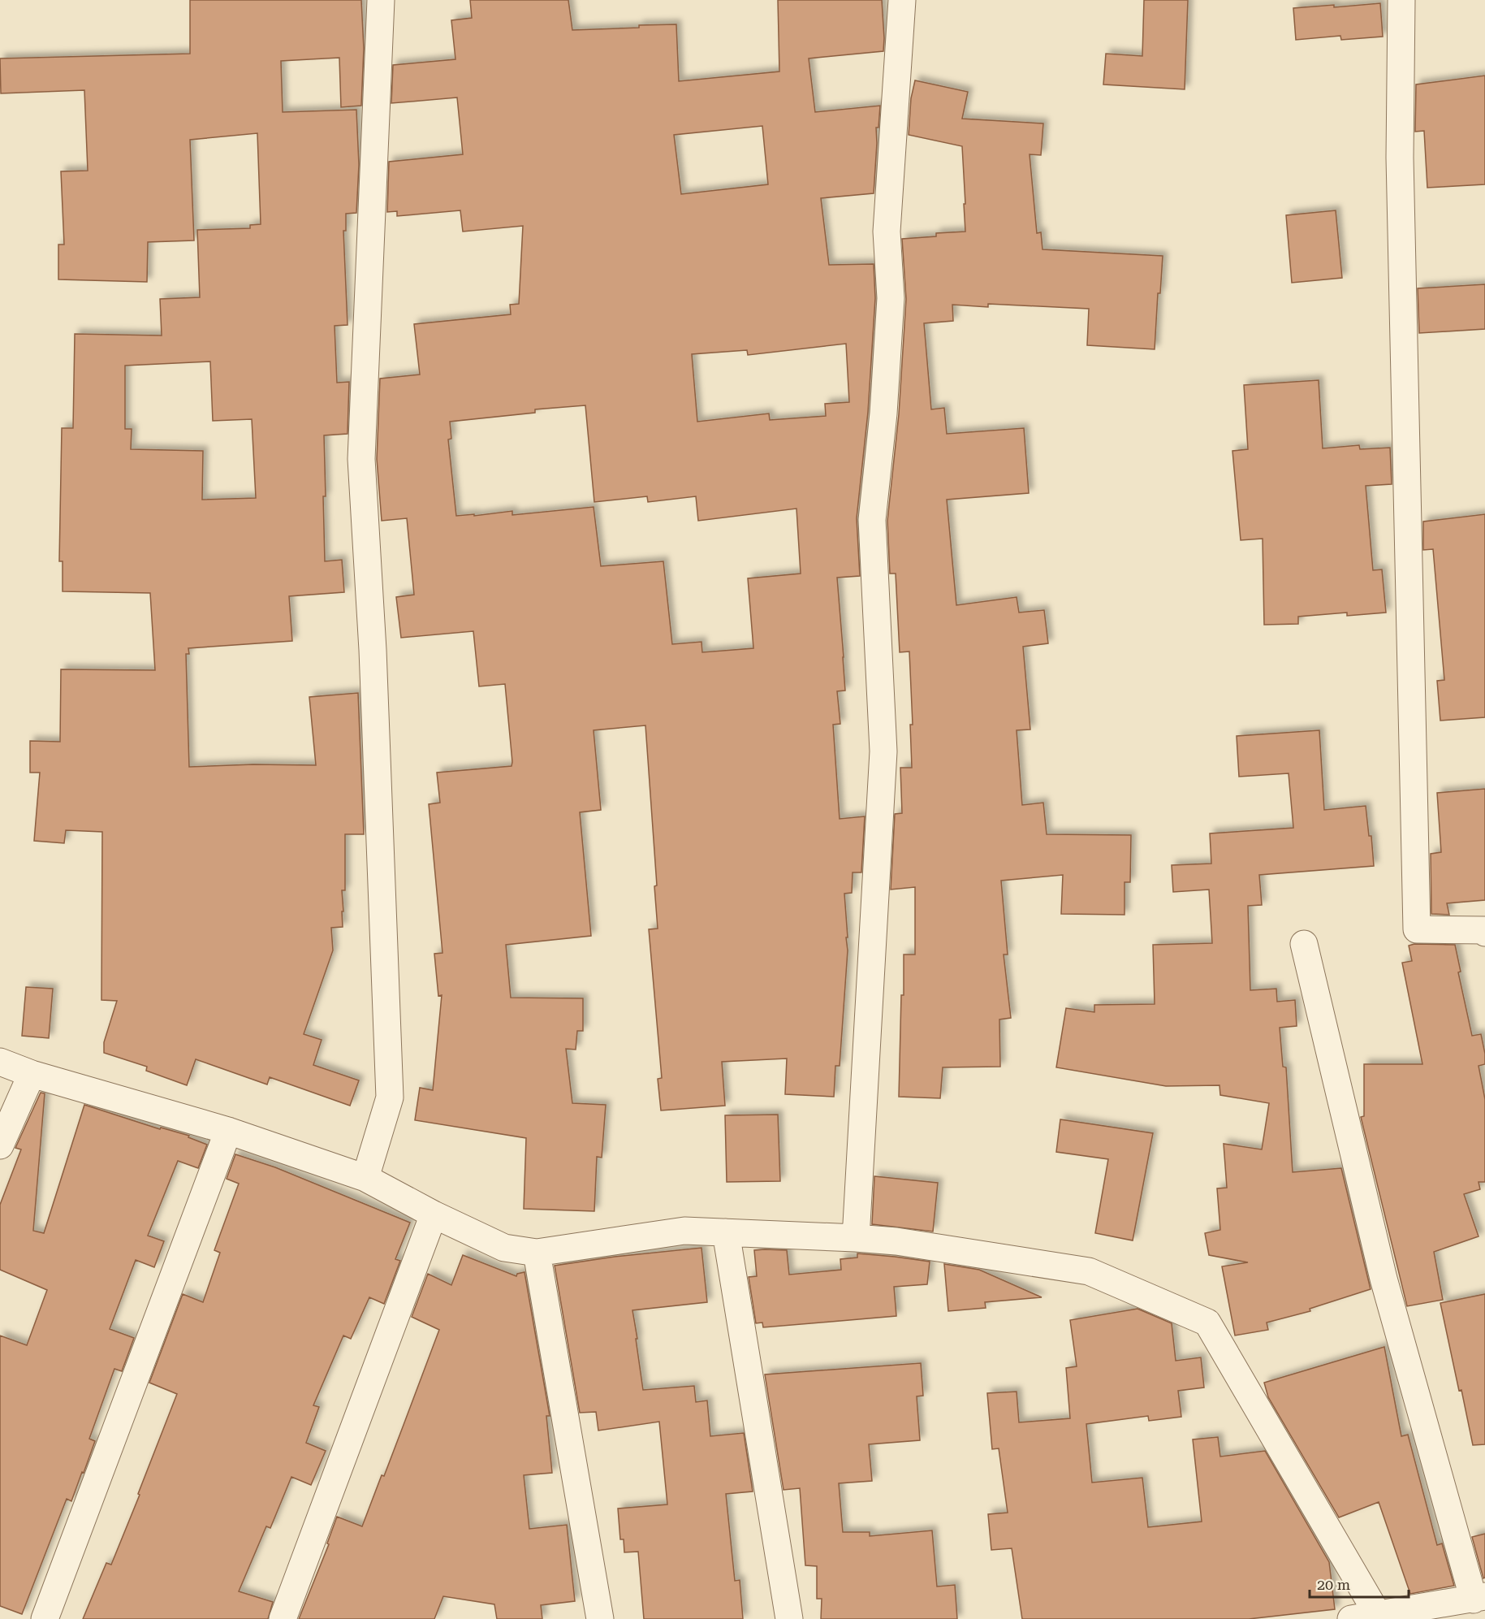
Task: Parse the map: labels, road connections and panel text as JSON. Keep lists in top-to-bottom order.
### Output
{
  "scale_bar": "20 m"
}
